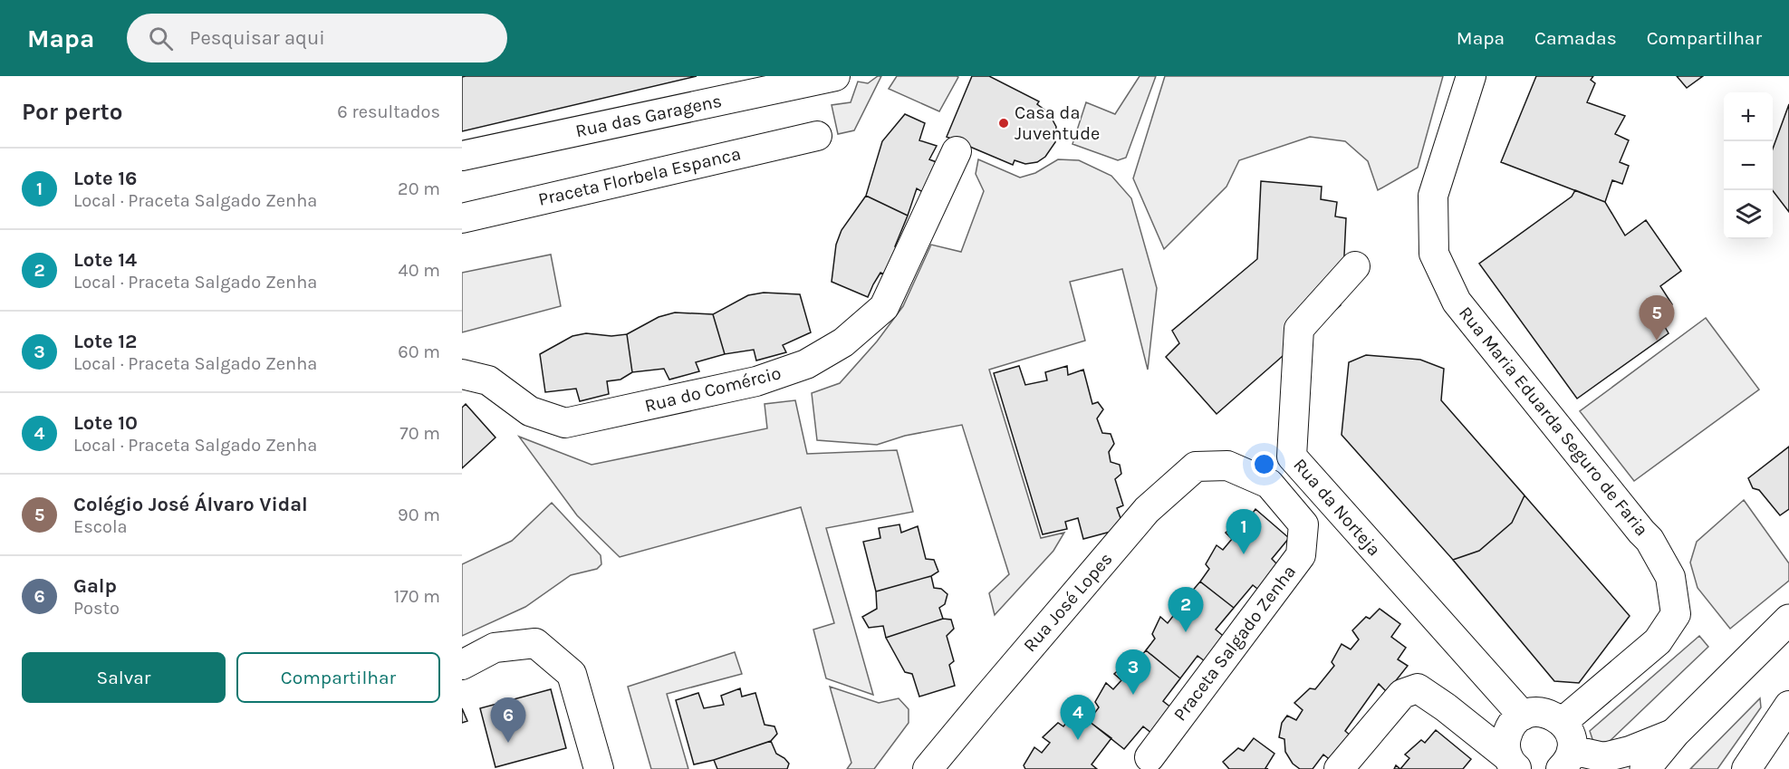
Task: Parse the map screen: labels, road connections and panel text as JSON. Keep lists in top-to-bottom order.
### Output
{
  "streets": {
    "street": [
      "Rua das Garagens",
      "Praceta Florbela Espanca",
      "Rua do Comércio",
      "Rua Maria Eduarda Seguro de Faria",
      "Rua da Norteja",
      "Rua José Lopes",
      "Praceta Salgado Zenha"
    ]
  },
  "crossings": [
    ["Rua José Lopes", "Praceta Salgado Zenha"]
  ],
  "places": ["Casa da Juventude"],
  "page": {
    "header": "Mapa",
    "search": "Pesquisar aqui",
    "nav": ["Mapa", "Camadas", "Compartilhar"],
    "heading": ["Por perto", "6 resultados"],
    "map_buttons": ["+", "−"],
    "list": [
      {
        "mark": "1",
        "name": "Lote 16",
        "note": "Local · Praceta Salgado Zenha",
        "value": "20 m"
      },
      {
        "mark": "2",
        "name": "Lote 14",
        "note": "Local · Praceta Salgado Zenha",
        "value": "40 m"
      },
      {
        "mark": "3",
        "name": "Lote 12",
        "note": "Local · Praceta Salgado Zenha",
        "value": "60 m"
      },
      {
        "mark": "4",
        "name": "Lote 10",
        "note": "Local · Praceta Salgado Zenha",
        "value": "70 m"
      },
      {
        "mark": "5",
        "name": "Colégio José Álvaro Vidal",
        "note": "Escola",
        "value": "90 m"
      },
      {
        "mark": "6",
        "name": "Galp",
        "note": "Posto",
        "value": "170 m"
      }
    ],
    "pins": [
      "5",
      "1",
      "2",
      "3",
      "4",
      "6"
    ],
    "buttons": ["Salvar", "Compartilhar"]
  }
}
